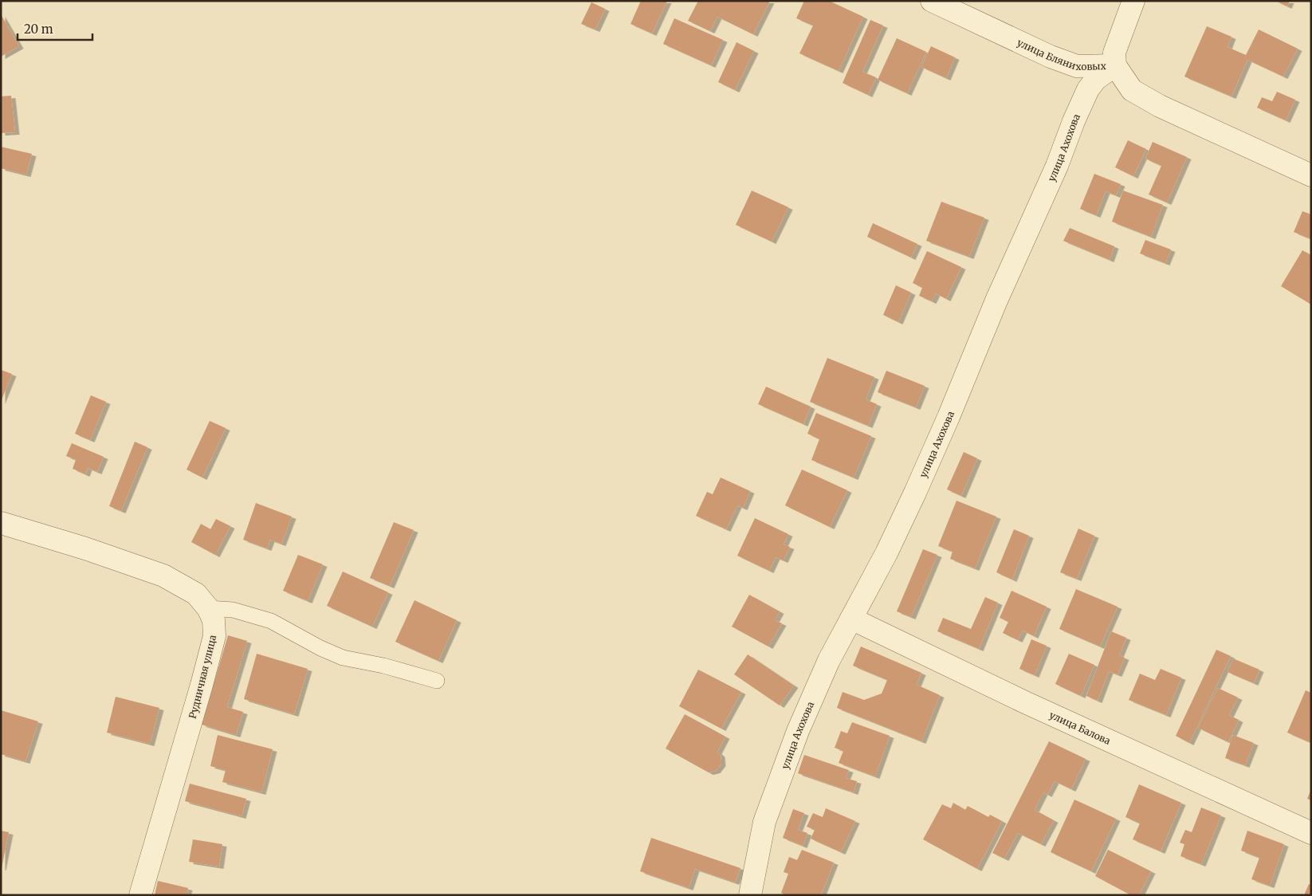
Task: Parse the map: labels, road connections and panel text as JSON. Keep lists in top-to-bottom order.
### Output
{
  "streets": {
    "street": [
      "улица Бляниховых",
      "улица Ахохова",
      "Рудничная улица",
      "улица Балова"
    ]
  },
  "crossings": [
    ["улица Бляниховых", "улица Ахохова"],
    ["улица Ахохова", "улица Балова"]
  ],
  "scale_bar": "20 m"
}
